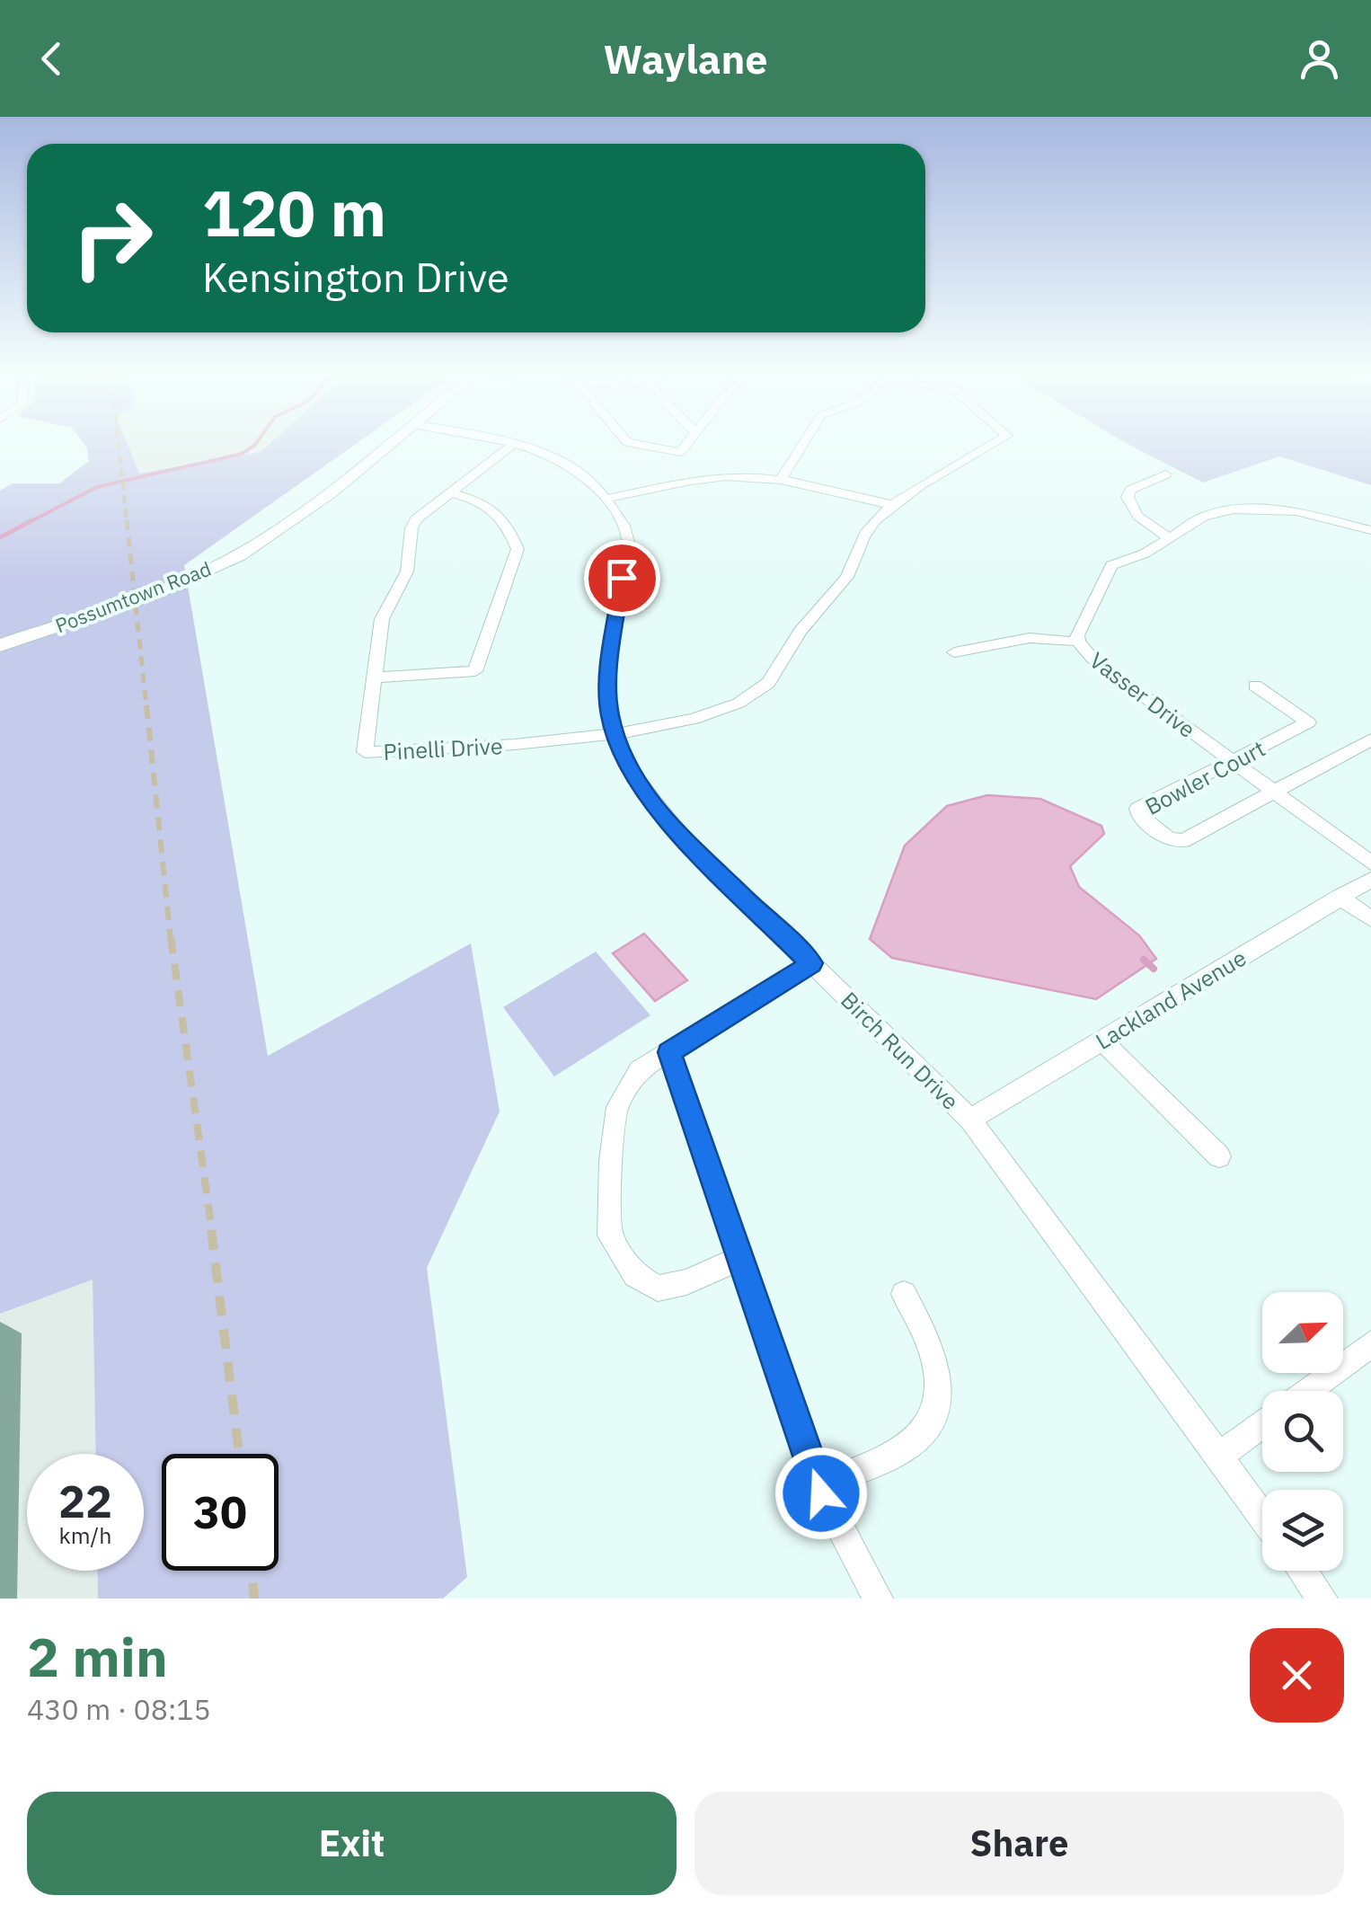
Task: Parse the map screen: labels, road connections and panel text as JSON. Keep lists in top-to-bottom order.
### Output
{
  "streets": {
    "main road": ["Possumtown Road"],
    "street": [
      "Vasser Drive",
      "Pinelli Drive",
      "Bowler Court",
      "Lackland Avenue",
      "Birch Run Drive"
    ]
  },
  "crossings": [
    ["Vasser Drive", "Bowler Court"],
    ["Pinelli Drive", "Birch Run Drive"],
    ["Lackland Avenue", "Birch Run Drive"]
  ],
  "north": "top right",
  "page": {
    "header": "Waylane",
    "turn": ["120 m", "Kensington Drive"],
    "speed": "22 km/h",
    "limit": "30",
    "heading": ["2 min", "430 m · 08:15"],
    "buttons": ["Exit", "Share"]
  }
}
